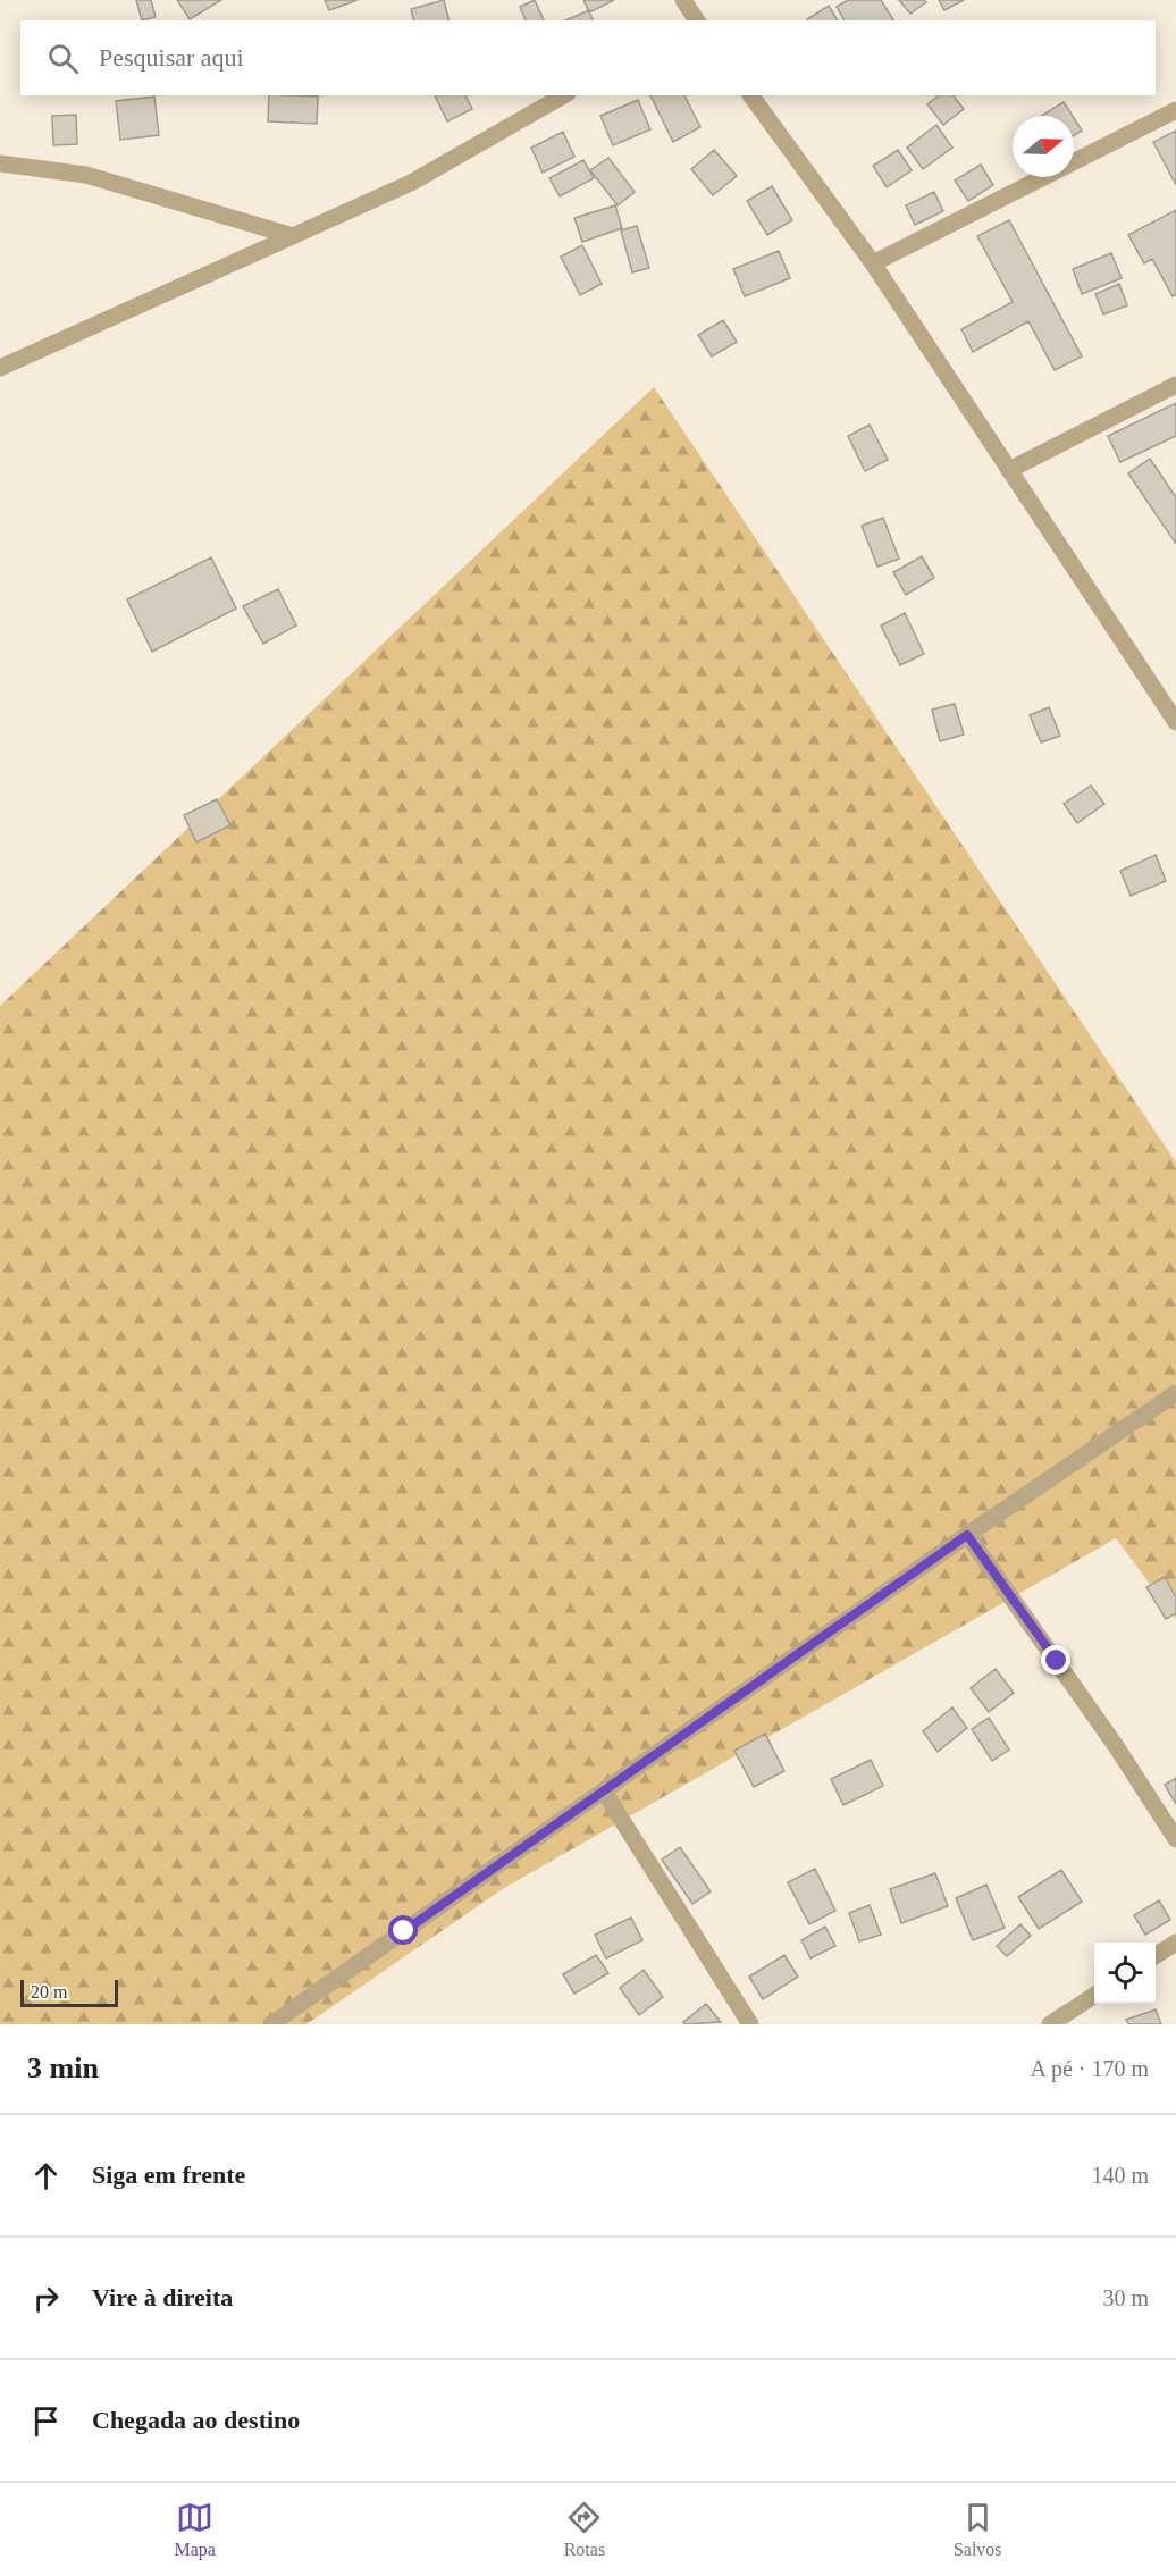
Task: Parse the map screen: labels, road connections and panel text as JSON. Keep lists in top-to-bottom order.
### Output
{
  "scale_bar": "20 m",
  "north": "right",
  "page": {
    "search": "Pesquisar aqui",
    "scale": "20 m",
    "heading": ["3 min", "A pé · 170 m"],
    "list": [
      ["Siga em frente", "140 m"],
      ["Vire à direita", "30 m"],
      "Chegada ao destino"
    ],
    "nav": ["Mapa", "Rotas", "Salvos"]
  }
}
